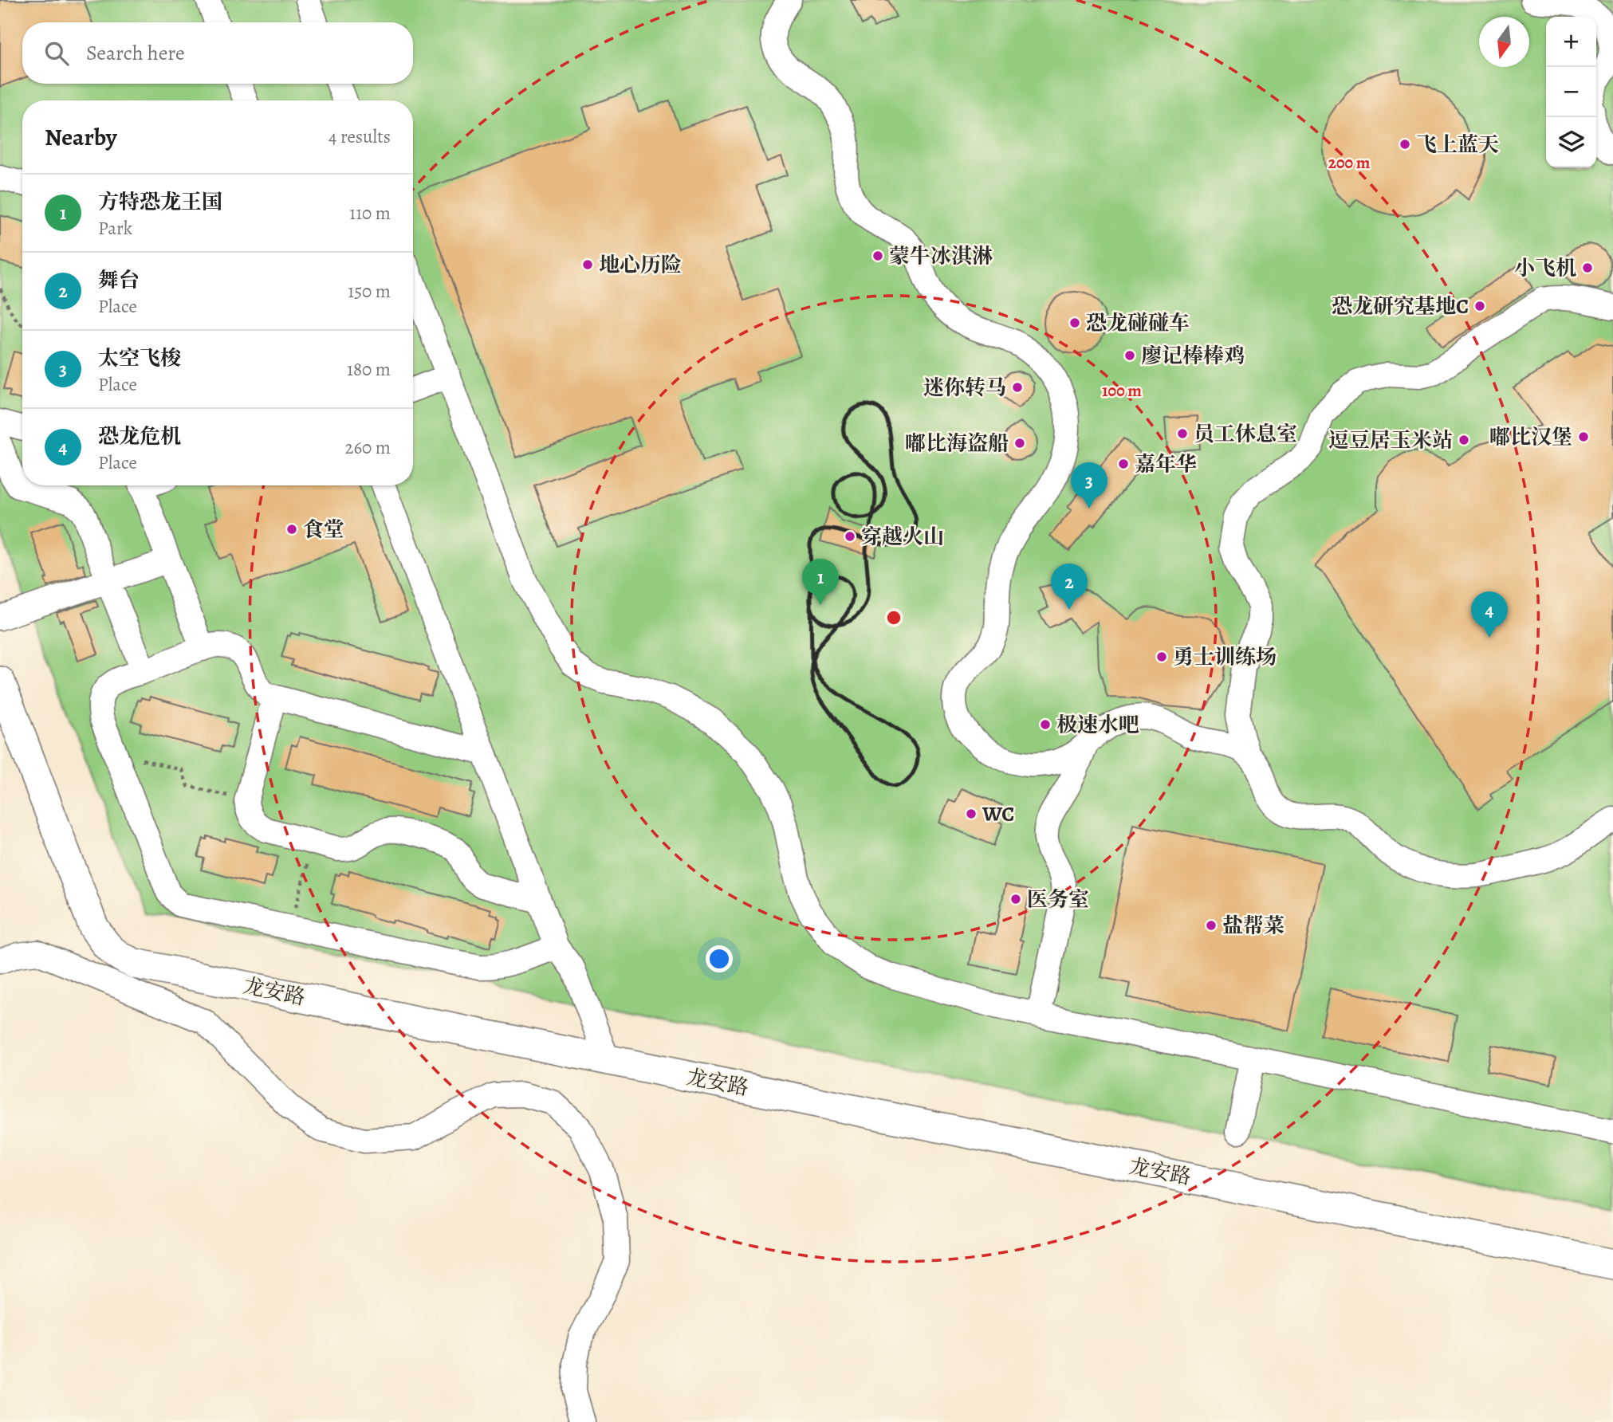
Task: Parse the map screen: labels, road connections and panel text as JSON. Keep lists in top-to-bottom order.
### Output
{
  "streets": {
    "main road": ["龙安路"]
  },
  "places": [
    "飞上蓝天",
    "蒙牛冰淇淋",
    "地心历险",
    "小飞机",
    "恐龙研究基地C",
    "恐龙碰碰车",
    "廖记棒棒鸡",
    "迷你转马",
    "员工休息室",
    "嘟比汉堡",
    "逗豆居玉米站",
    "嘟比海盗船",
    "嘉年华",
    "食堂",
    "穿越火山",
    "勇士训练场",
    "极速水吧",
    "WC",
    "医务室",
    "盐帮菜"
  ],
  "north": "bottom",
  "page": {
    "map_buttons": ["+", "−"],
    "search": "Search here",
    "heading": ["Nearby", "4 results"],
    "list": [
      {
        "mark": "1",
        "name": "方特恐龙王国",
        "note": "Park",
        "value": "110 m"
      },
      {
        "mark": "2",
        "name": "舞台",
        "note": "Place",
        "value": "150 m"
      },
      {
        "mark": "3",
        "name": "太空飞梭",
        "note": "Place",
        "value": "180 m"
      },
      {
        "mark": "4",
        "name": "恐龙危机",
        "note": "Place",
        "value": "260 m"
      }
    ],
    "pins": [
      "3",
      "1",
      "2",
      "4"
    ]
  },
  "rings": ["200 m", "100 m"]
}
